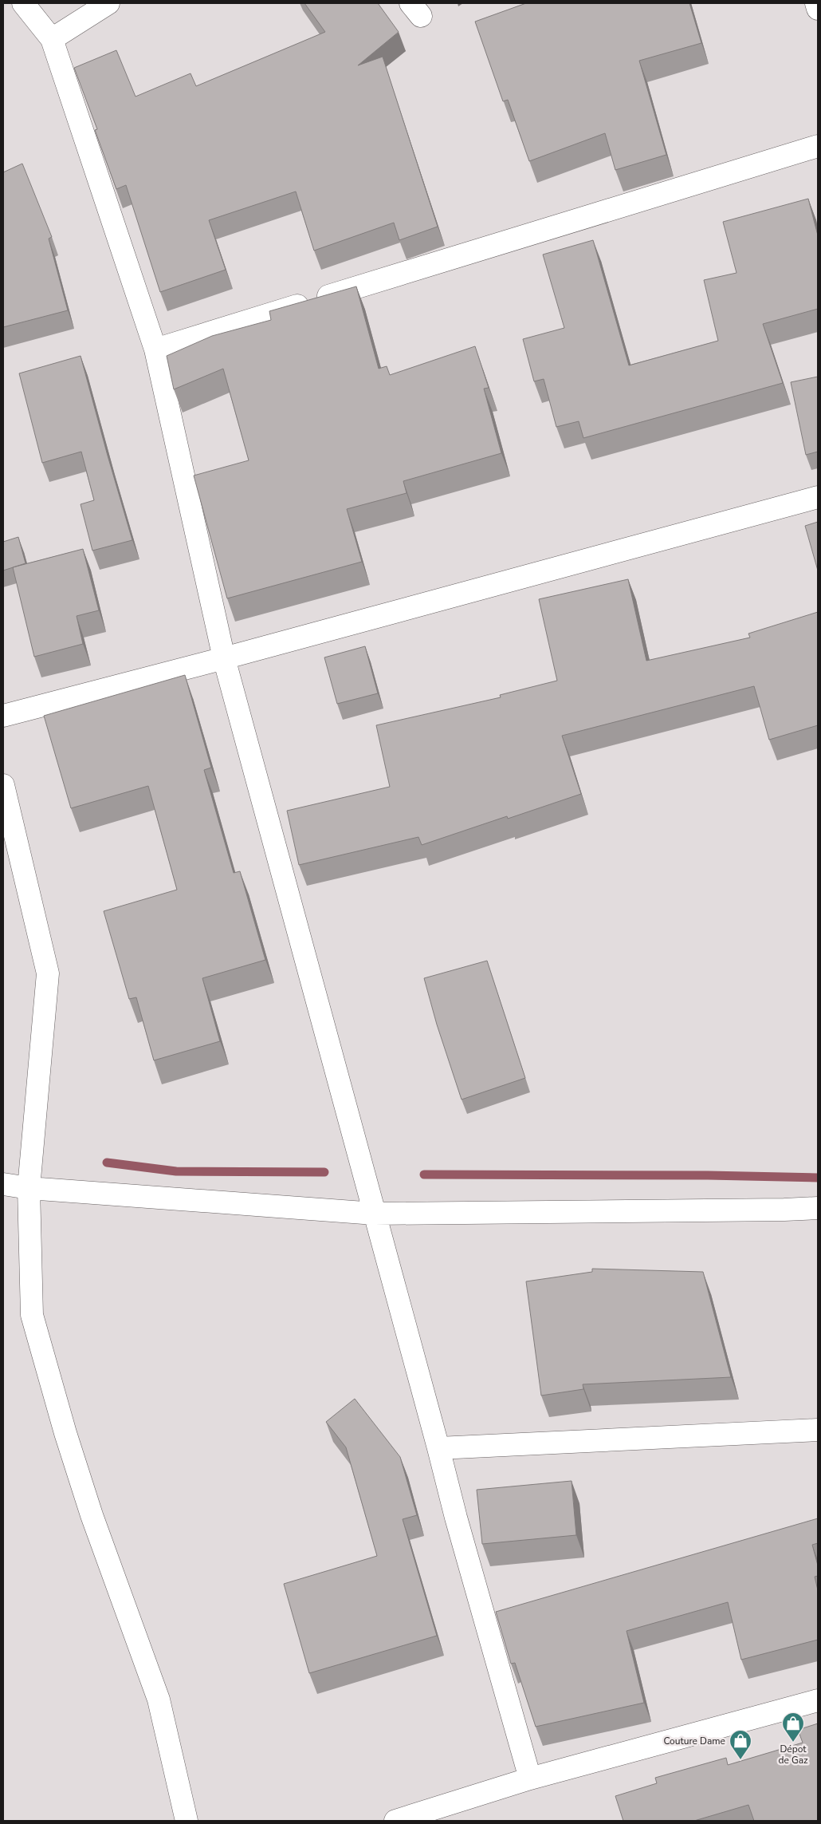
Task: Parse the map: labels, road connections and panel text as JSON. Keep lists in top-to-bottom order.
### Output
{
  "places": {
    "shop": ["Dépot de Gaz", "Couture Dame"]
  }
}
